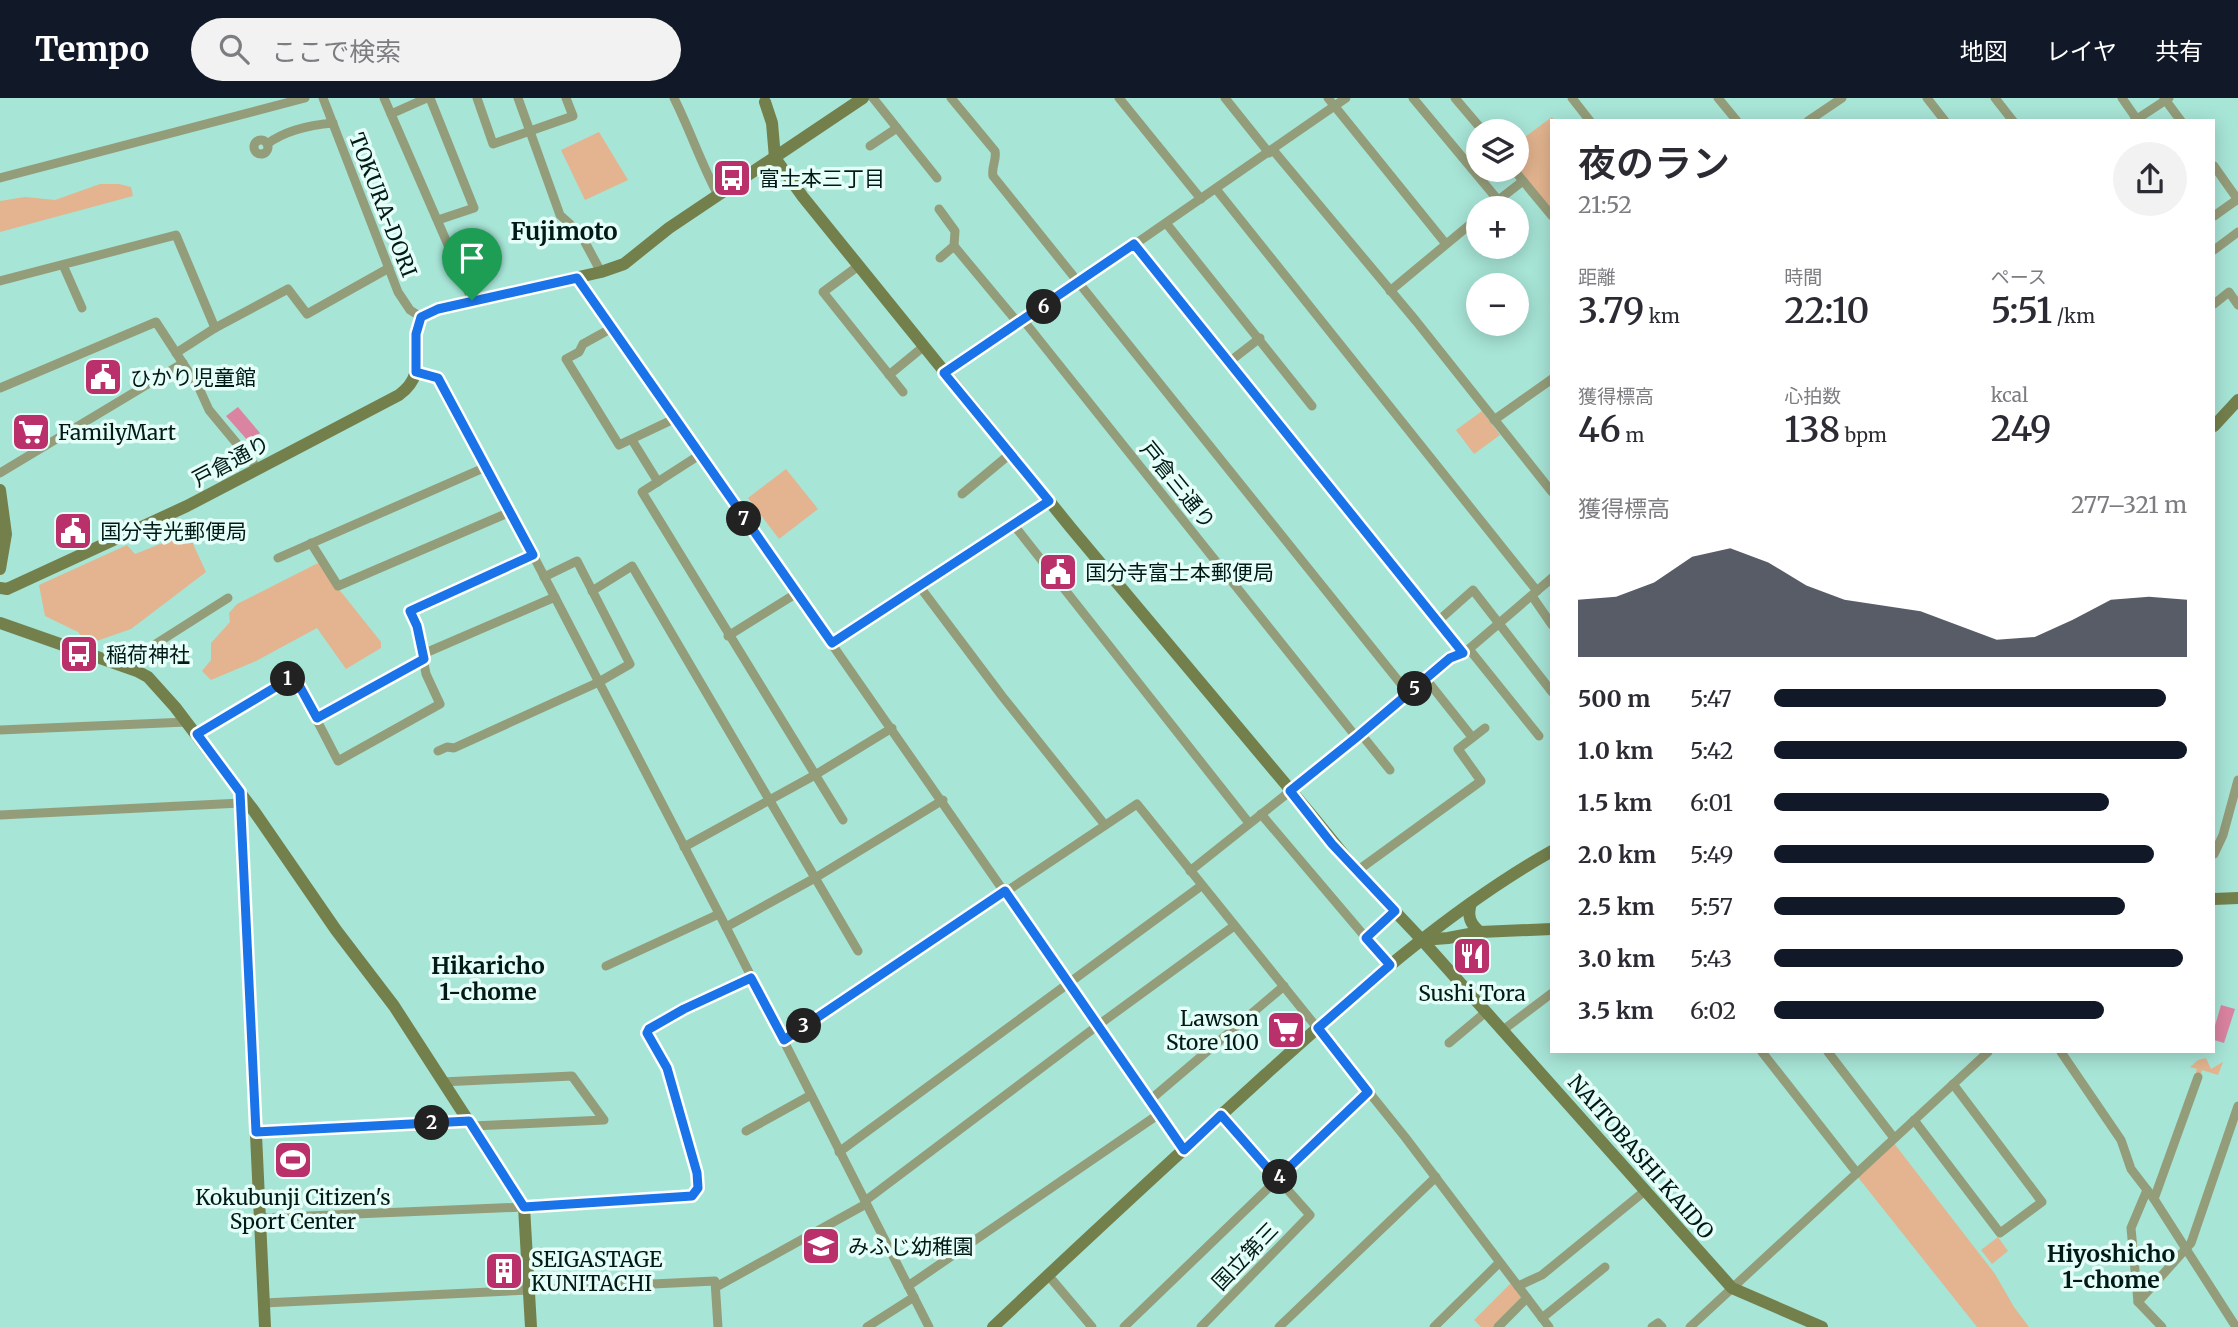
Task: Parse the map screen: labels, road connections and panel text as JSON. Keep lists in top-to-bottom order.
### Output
{
  "streets": {
    "street": [
      "TOKURA-DORI",
      "戸倉通り",
      "戸倉三通り",
      "NAITOBASHI KAIDO",
      "国立第三"
    ]
  },
  "districts": ["Fujimoto", "Hikaricho 1-chome", "Hiyoshicho 1-chome"],
  "places": {
    "bus stop": ["富士本三丁目", "稲荷神社"],
    "public building": ["ひかり児童館", "国分寺光郵便局", "国分寺富士本郵便局"],
    "supermarket": ["FamilyMart", "Lawson Store 100"],
    "restaurant": ["Sushi Tora"],
    "sports": ["Kokubunji Citizen's Sport Center"],
    "school or university": ["みふじ幼稚園"],
    "building": ["SEIGASTAGE KUNITACHI"]
  },
  "page": {
    "header": "Tempo",
    "search": "ここで検索",
    "nav": ["地図", "レイヤ", "共有"],
    "map_buttons": ["+", "−"],
    "heading": ["夜のラン", "21:52"],
    "stats": [
      ["距離", "3.79 km"],
      ["時間", "22:10"],
      ["ペース", "5:51 /km"],
      ["獲得標高", "46 m"],
      ["心拍数", "138 bpm"],
      ["kcal", "249"]
    ],
    "pins": [
      "6",
      "7",
      "1",
      "5",
      "3",
      "2",
      "4"
    ],
    "chart": ["獲得標高", "277–321 m"],
    "list": [
      {
        "name": "500 m",
        "note": "5:47"
      },
      {
        "name": "1.0 km",
        "note": "5:42"
      },
      {
        "name": "1.5 km",
        "note": "6:01"
      },
      {
        "name": "2.0 km",
        "note": "5:49"
      },
      {
        "name": "2.5 km",
        "note": "5:57"
      },
      {
        "name": "3.0 km",
        "note": "5:43"
      },
      {
        "name": "3.5 km",
        "note": "6:02"
      }
    ]
  }
}
